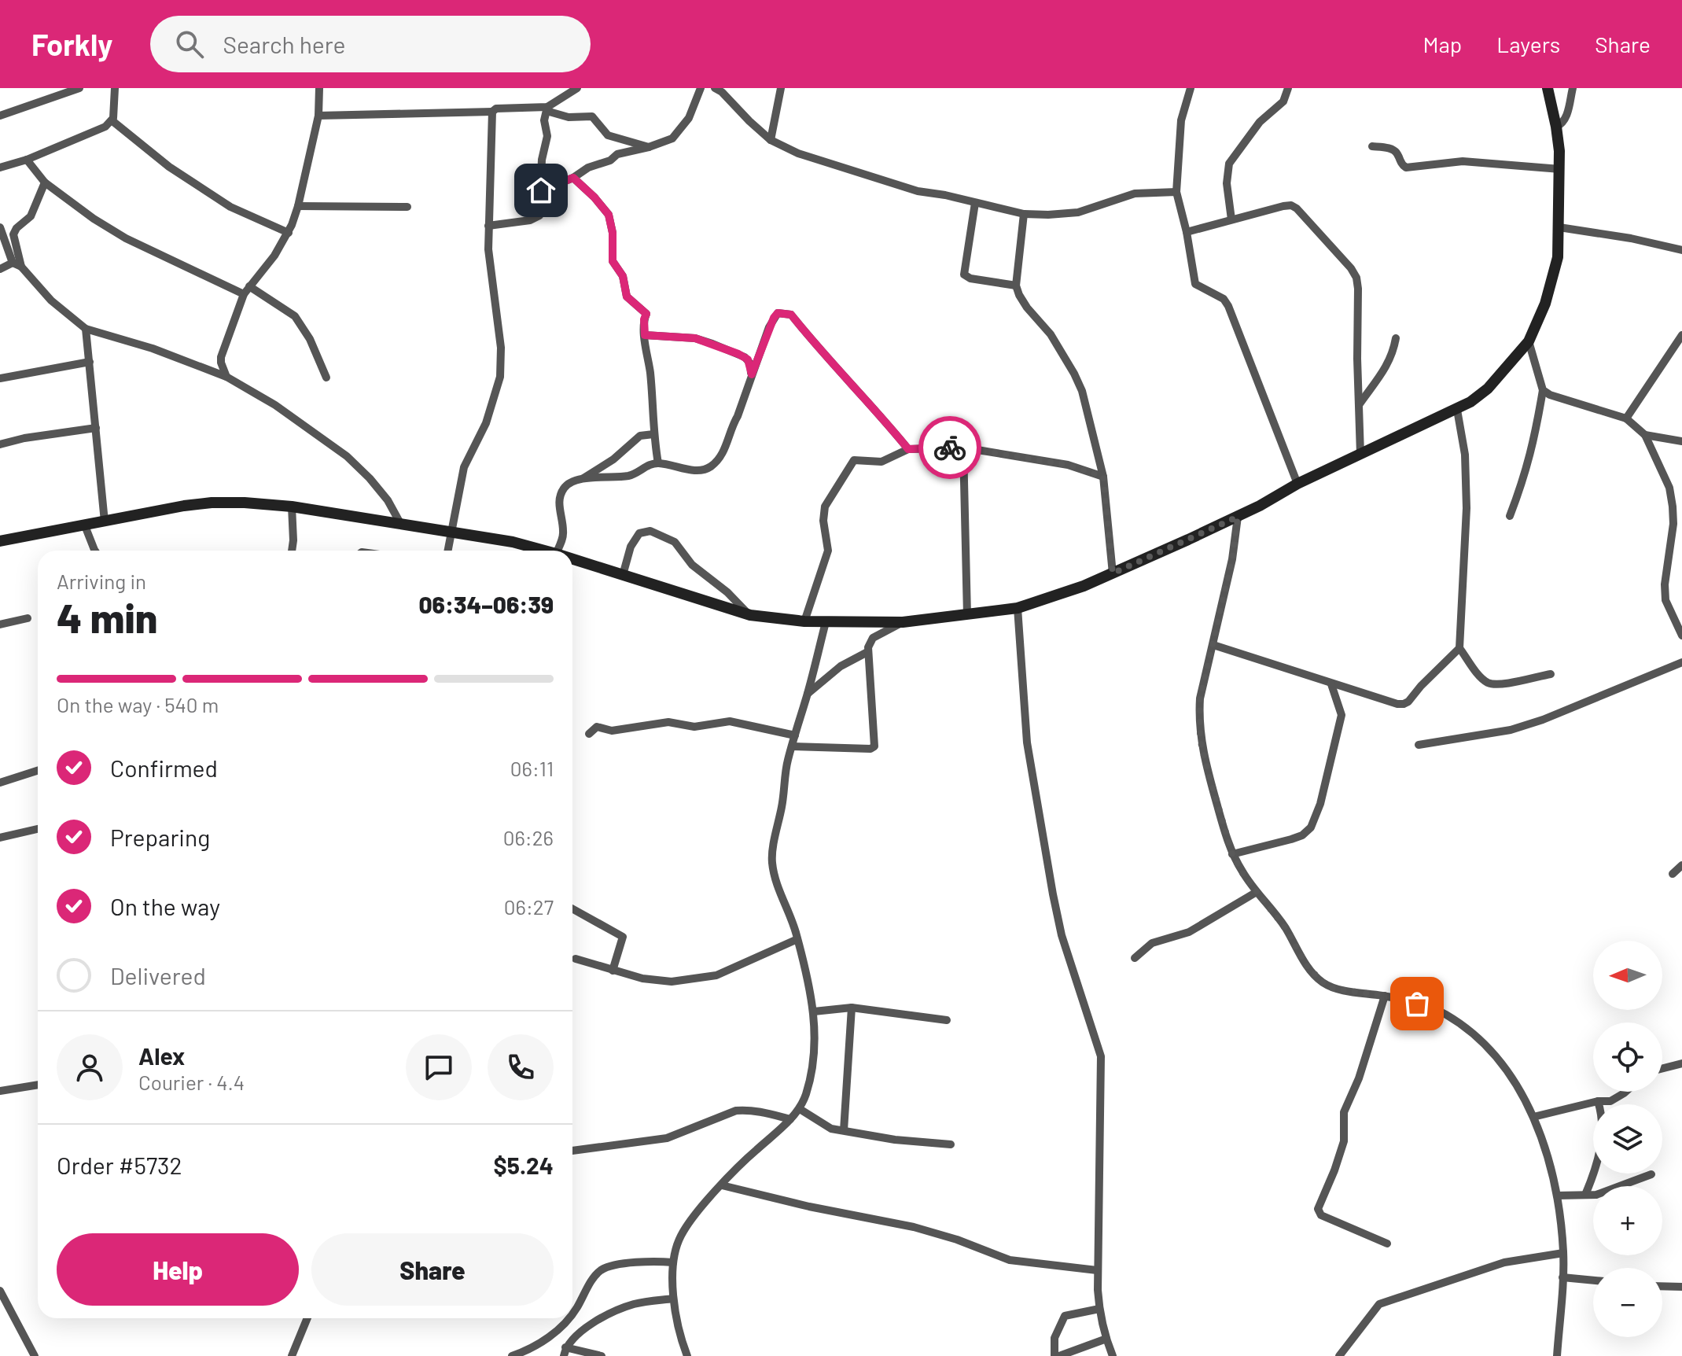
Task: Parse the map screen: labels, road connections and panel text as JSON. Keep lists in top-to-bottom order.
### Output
{
  "north": "left",
  "page": {
    "header": "Forkly",
    "search": "Search here",
    "nav": ["Map", "Layers", "Share"],
    "heading": ["4 min", "Arriving in", "06:34–06:39"],
    "panel": [
      "Alex",
      "Courier · 4.4",
      "Order #5732",
      "$5.24"
    ],
    "bar": "On the way · 540 m",
    "list": [
      ["Confirmed", "06:11"],
      ["Preparing", "06:26"],
      ["On the way", "06:27"],
      "Delivered"
    ],
    "map_buttons": ["+", "−"],
    "buttons": ["Help", "Share"]
  }
}
